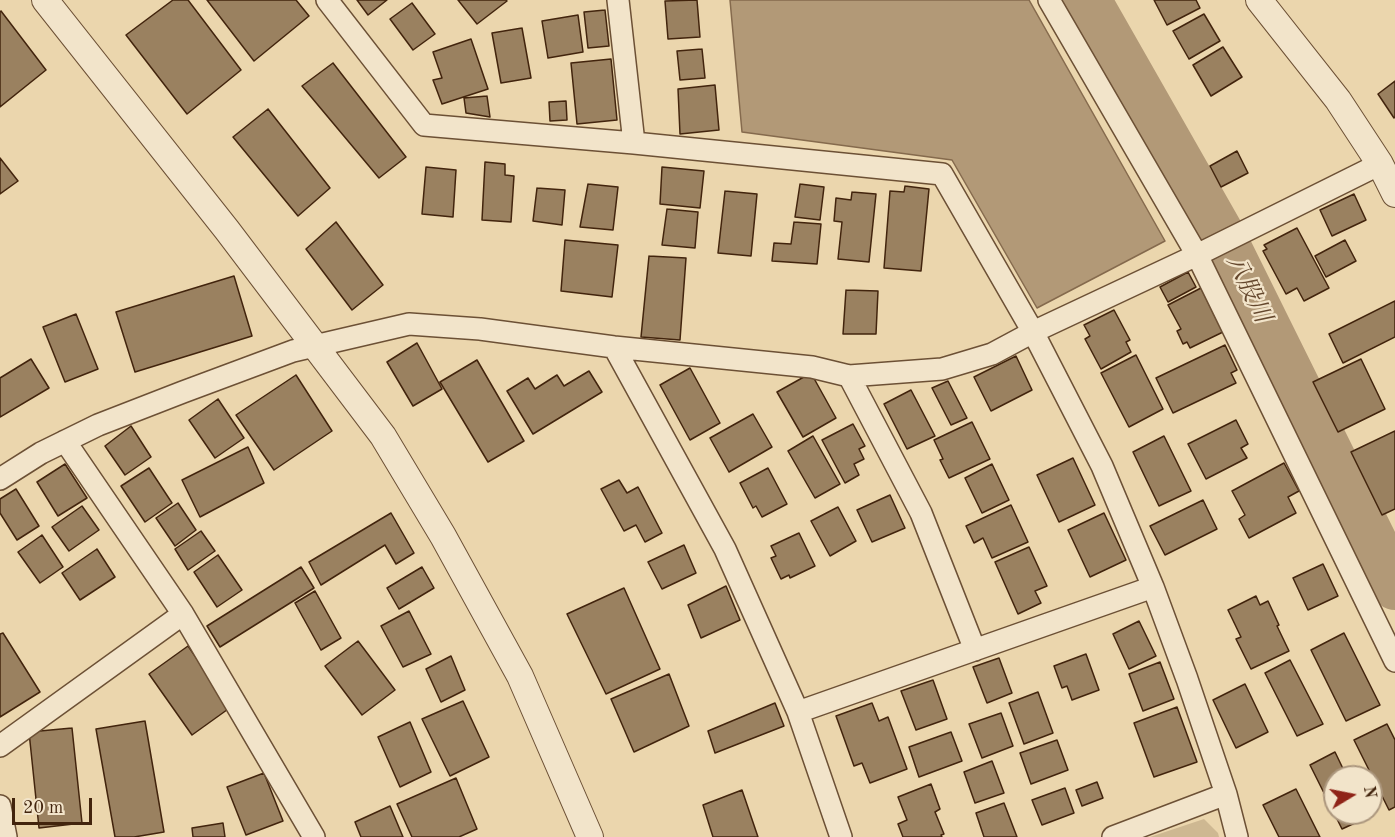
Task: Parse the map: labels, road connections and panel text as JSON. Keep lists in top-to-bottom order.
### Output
{
  "water": ["八股川"],
  "scale_bar": "20 m",
  "north": "right"
}
